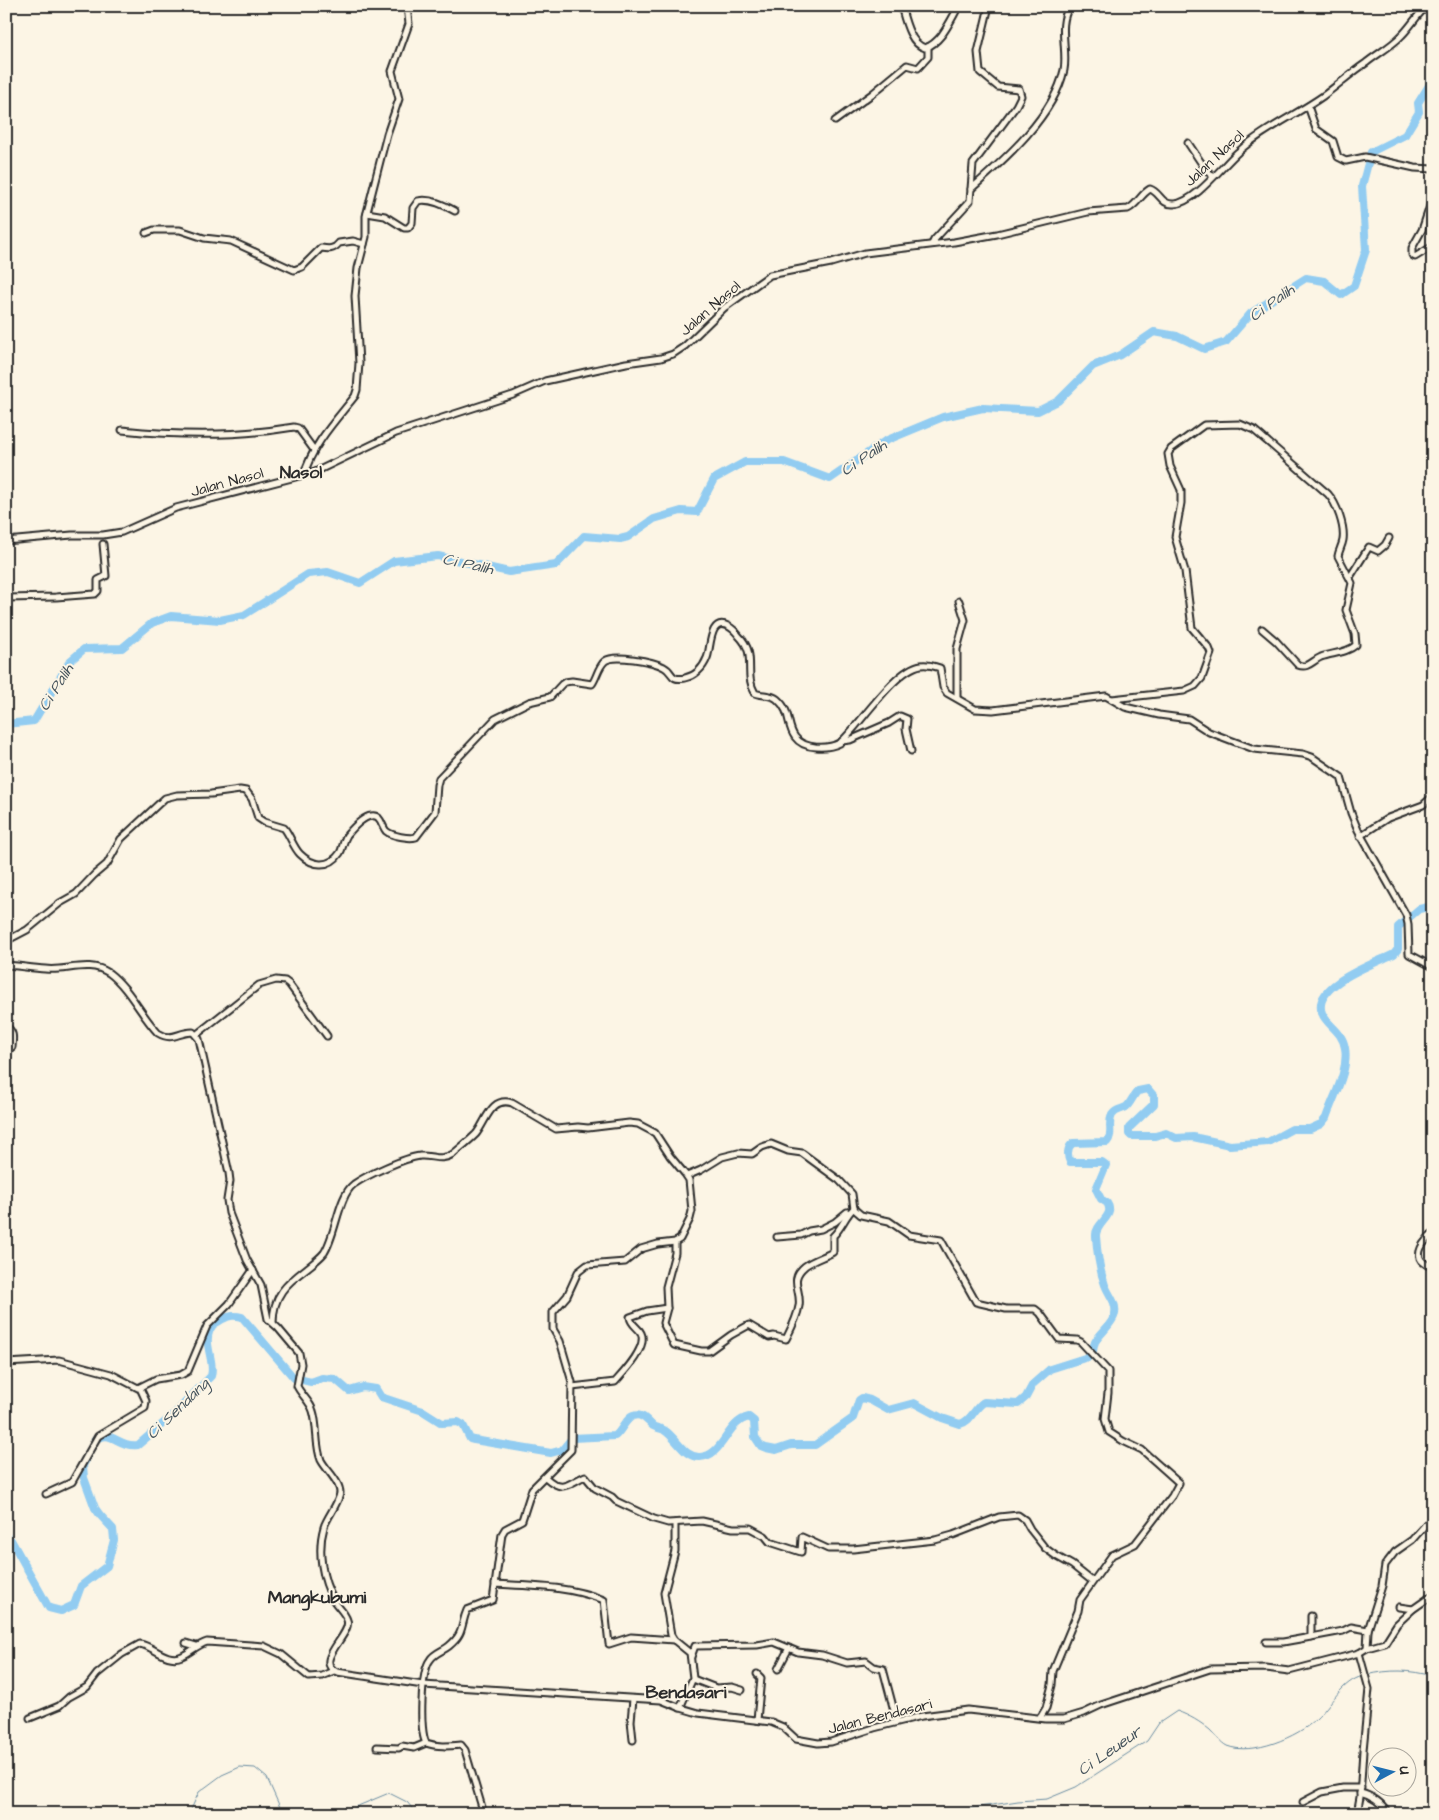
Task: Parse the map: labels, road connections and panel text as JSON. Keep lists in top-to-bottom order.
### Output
{
  "streets": {
    "street": ["Jalan Nasol", "Jalan Bendasari"]
  },
  "districts": ["Nasol", "Mangkubumi", "Bendasari"],
  "water": ["Ci Palih", "Ci Sendang", "Ci Leueur"],
  "north": "right"
}
